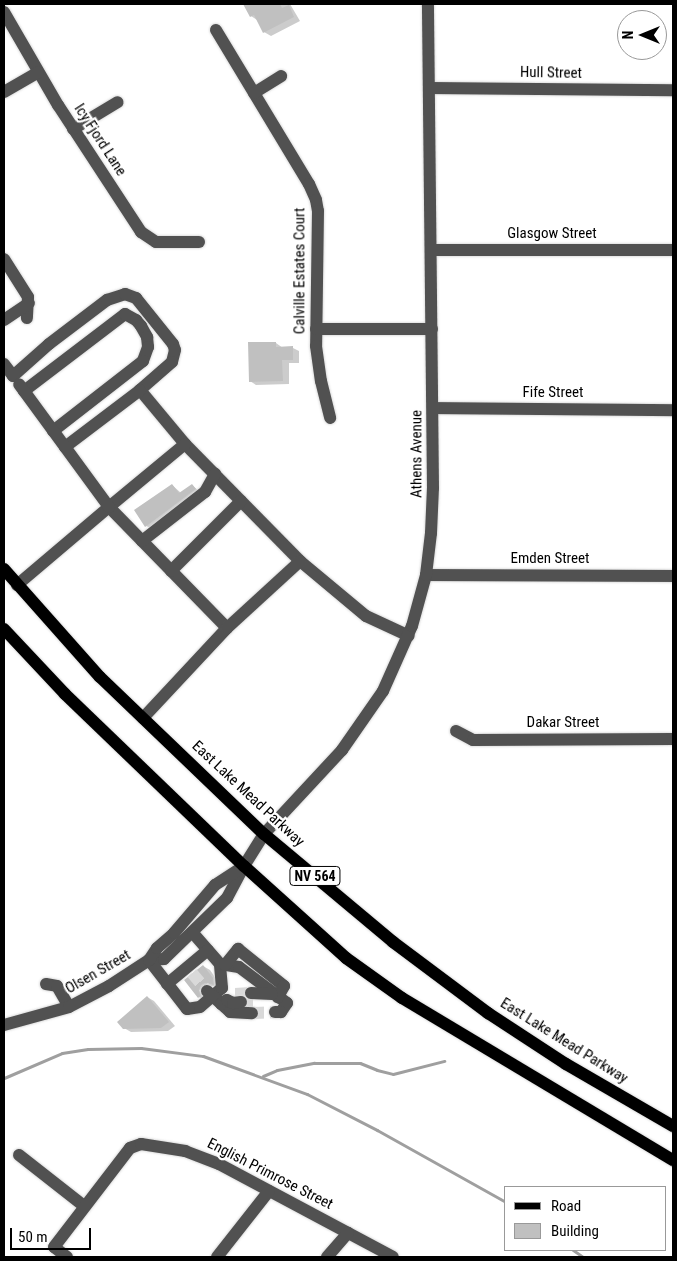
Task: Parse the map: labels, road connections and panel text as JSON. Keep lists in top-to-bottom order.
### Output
{
  "streets": {
    "main road": ["East Lake Mead Parkway", "NV 564"],
    "street": [
      "Hull Street",
      "Icy Fjord Lane",
      "Glasgow Street",
      "Calville Estates Court",
      "Fife Street",
      "Athens Avenue",
      "Emden Street",
      "Dakar Street",
      "Olsen Street",
      "English Primrose Street"
    ]
  },
  "crossings": [
    ["Hull Street", "Athens Avenue"],
    ["Glasgow Street", "Athens Avenue"],
    ["Fife Street", "Athens Avenue"],
    ["Athens Avenue", "Emden Street"],
    ["Athens Avenue", "East Lake Mead Parkway"],
    ["Athens Avenue", "Olsen Street"],
    ["NV 564", "Olsen Street"]
  ],
  "legend": ["Road", "Building"],
  "scale_bar": "50 m",
  "north": "left"
}
